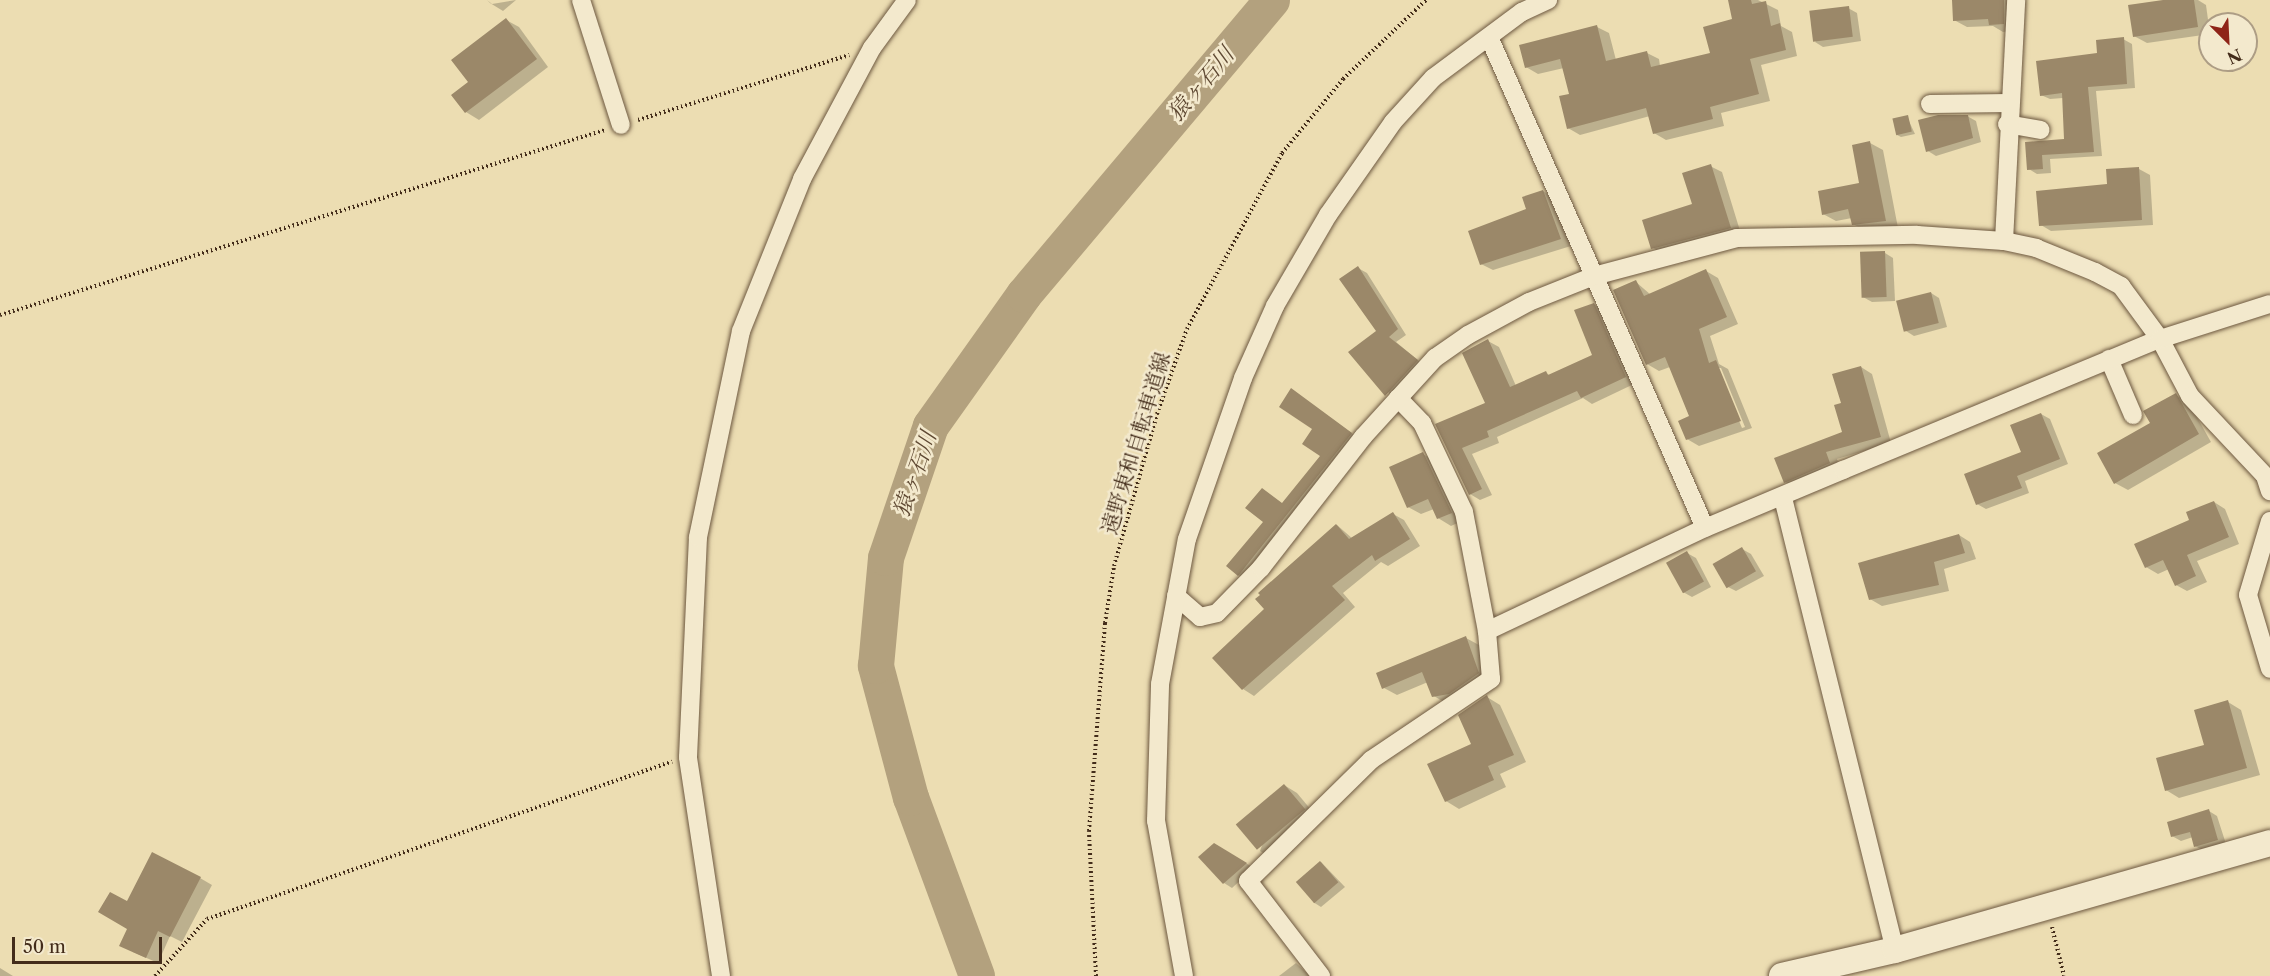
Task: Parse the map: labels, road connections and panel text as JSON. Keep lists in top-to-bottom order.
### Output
{
  "streets": {
    "path": ["遠野東和自転車道線"]
  },
  "water": ["猿ヶ石川"],
  "scale_bar": "50 m",
  "north": "bottom right"
}
